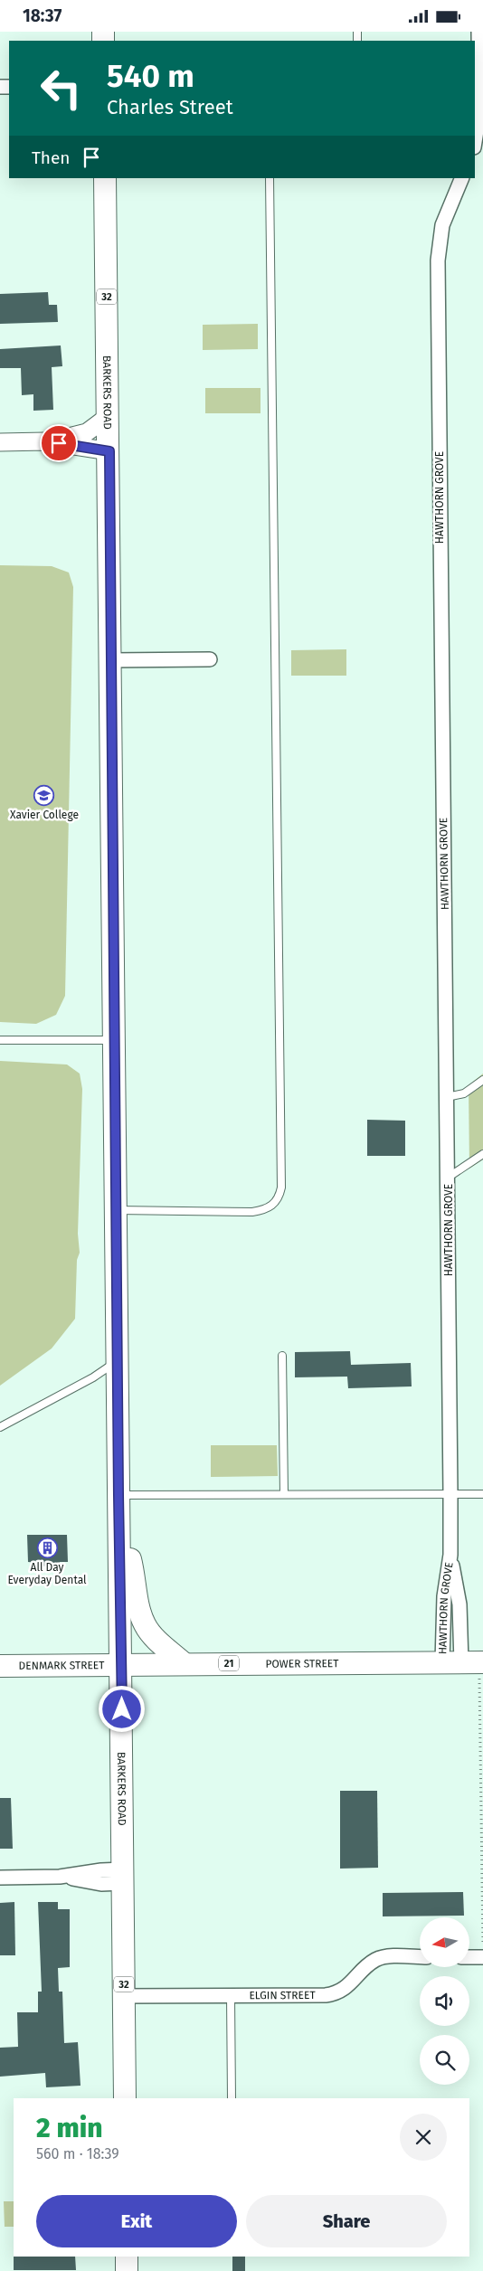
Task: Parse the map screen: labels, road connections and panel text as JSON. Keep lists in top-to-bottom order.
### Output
{
  "streets": {
    "main road": [
      "32",
      "BARKERS ROAD",
      "21",
      "POWER STREET",
      "DENMARK STREET"
    ],
    "street": ["HAWTHORN GROVE", "ELGIN STREET"]
  },
  "crossings": [
    ["BARKERS ROAD", "POWER STREET"],
    ["BARKERS ROAD", "DENMARK STREET"],
    ["BARKERS ROAD", "ELGIN STREET"],
    ["HAWTHORN GROVE", "POWER STREET"],
    ["POWER STREET", "DENMARK STREET"]
  ],
  "places": {
    "school or university": ["Xavier College"],
    "building": ["All Day Everyday Dental"]
  },
  "north": "left",
  "page": {
    "status": "18:37",
    "turn": ["540 m", "Charles Street"],
    "then": "Then",
    "heading": ["2 min", "560 m · 18:39"],
    "buttons": ["Exit", "Share"]
  }
}
